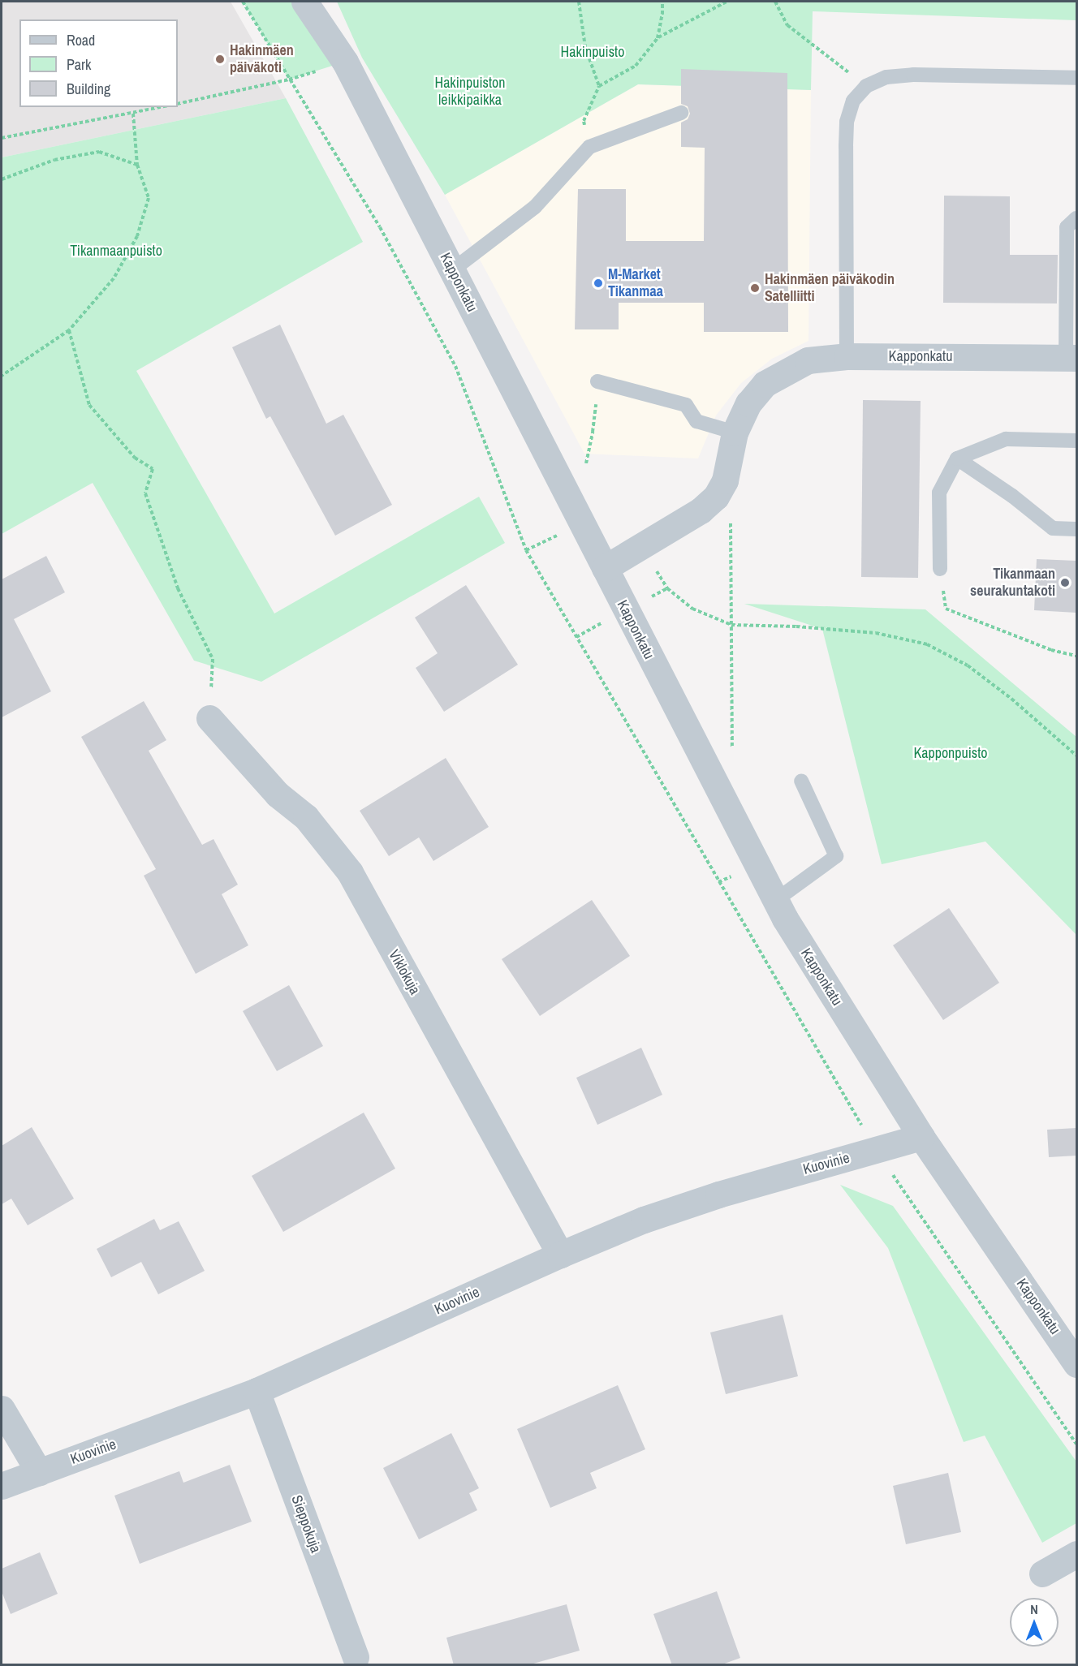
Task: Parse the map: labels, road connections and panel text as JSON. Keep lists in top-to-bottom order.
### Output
{
  "streets": {
    "street": [
      "Kapponkatu",
      "Viklokuja",
      "Kuovinie",
      "Sieppokuja"
    ]
  },
  "crossings": [
    ["Kapponkatu", "Kuovinie"],
    ["Viklokuja", "Kuovinie"],
    ["Kuovinie", "Sieppokuja"]
  ],
  "parks": [
    "Hakinpuisto",
    "Hakinpuiston leikkipaikka",
    "Tikanmaanpuisto",
    "Kapponpuisto"
  ],
  "places": [
    "Hakinmäen päiväkoti",
    "M-Market Tikanmaa",
    "Hakinmäen päiväkodin Satelliitti",
    "Tikanmaan seurakuntakoti"
  ],
  "legend": ["Road", "Park", "Building"],
  "north": "top"
}
